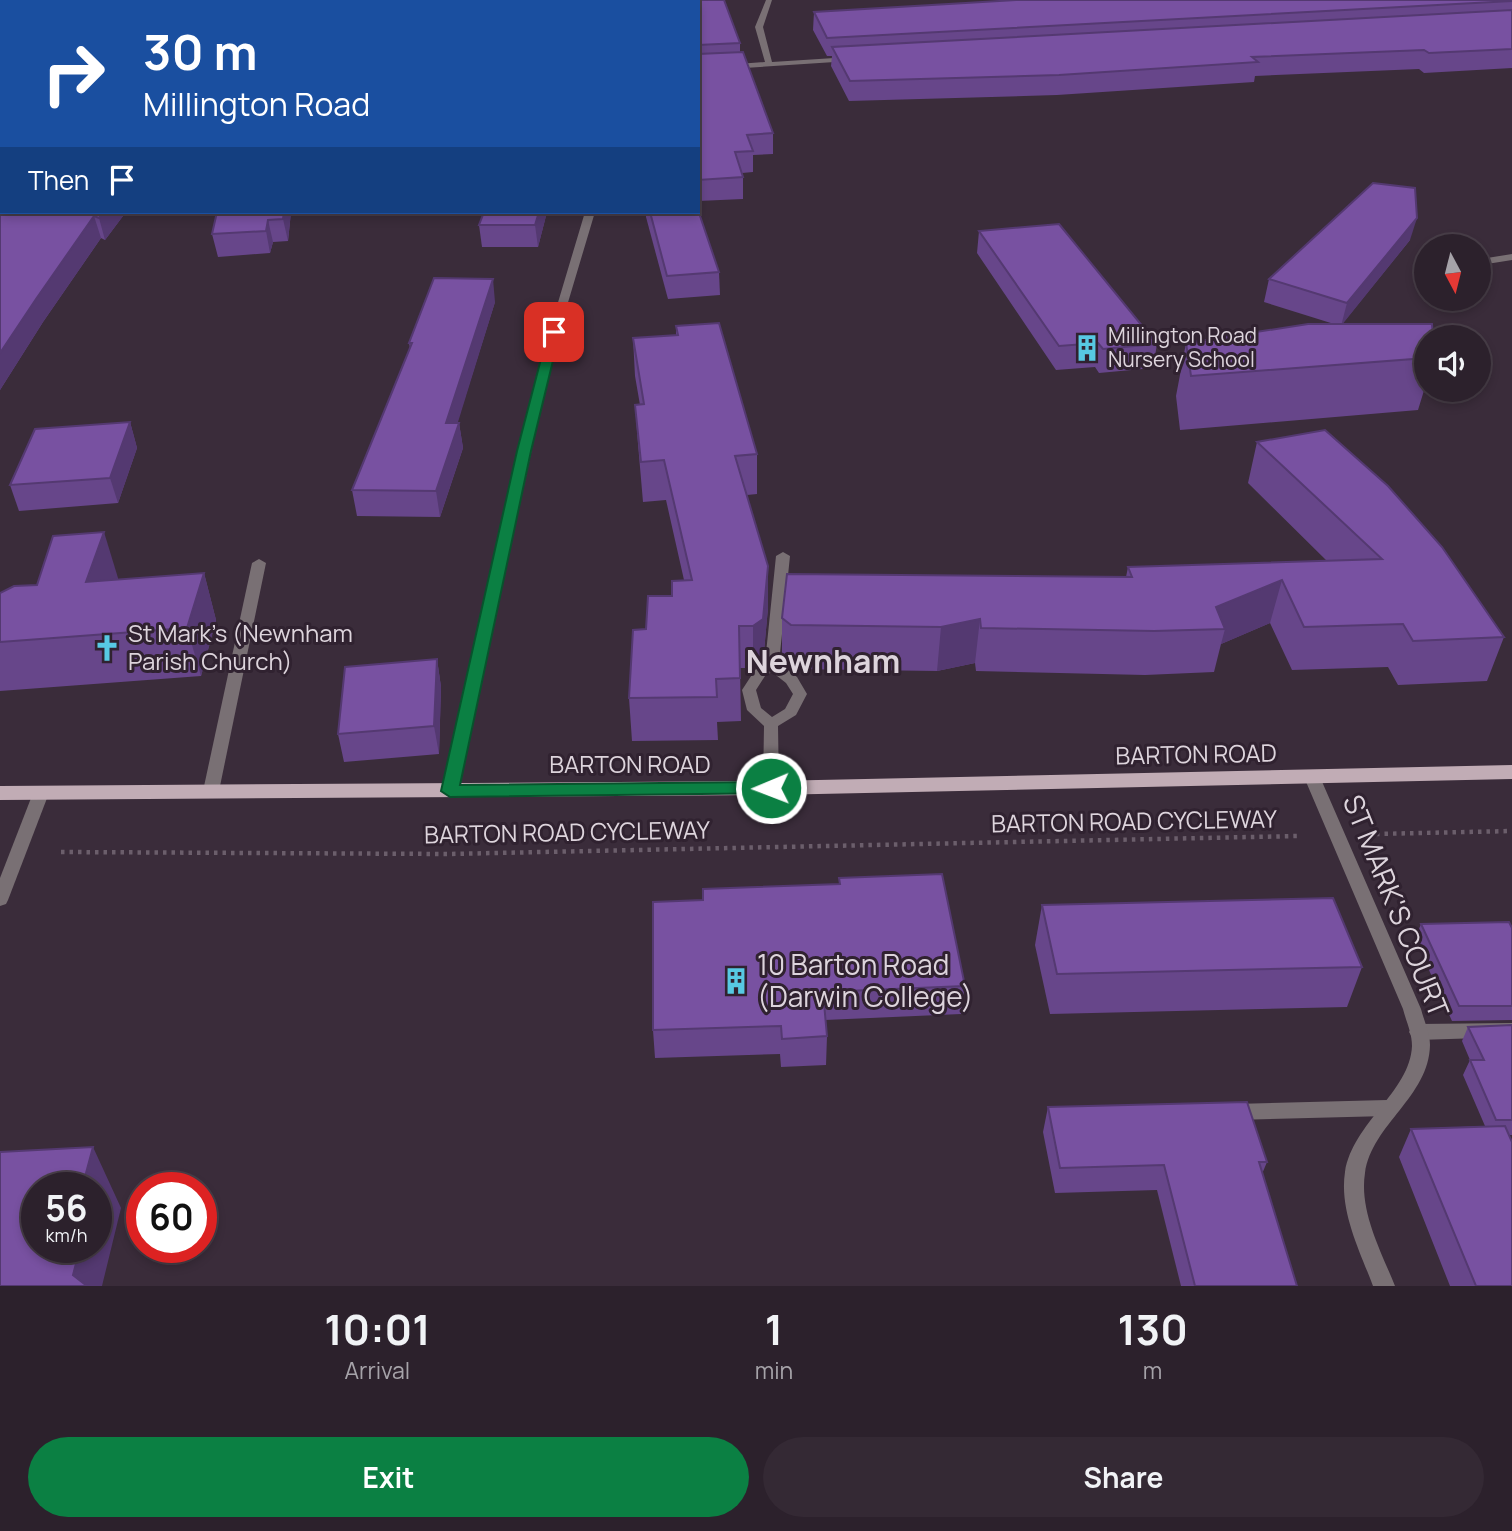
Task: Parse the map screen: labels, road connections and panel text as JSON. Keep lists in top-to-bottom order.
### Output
{
  "streets": {
    "main road": ["BARTON ROAD"],
    "street": ["ST MARK'S COURT"],
    "path": ["BARTON ROAD CYCLEWAY"]
  },
  "crossings": [
    ["BARTON ROAD", "ST MARK'S COURT"],
    ["BARTON ROAD CYCLEWAY", "ST MARK'S COURT"]
  ],
  "districts": ["Newnham"],
  "places": {
    "building": ["Millington Road Nursery School", "10 Barton Road (Darwin College)"],
    "church": ["St Mark's (Newnham Parish Church)"]
  },
  "north": "bottom",
  "page": {
    "turn": ["30 m", "Millington Road"],
    "then": "Then",
    "speed": "56 km/h",
    "limit": "60",
    "eta": [
      "10:01",
      "Arrival",
      "1",
      "min",
      "130",
      "m"
    ],
    "buttons": ["Exit", "Share"]
  }
}
